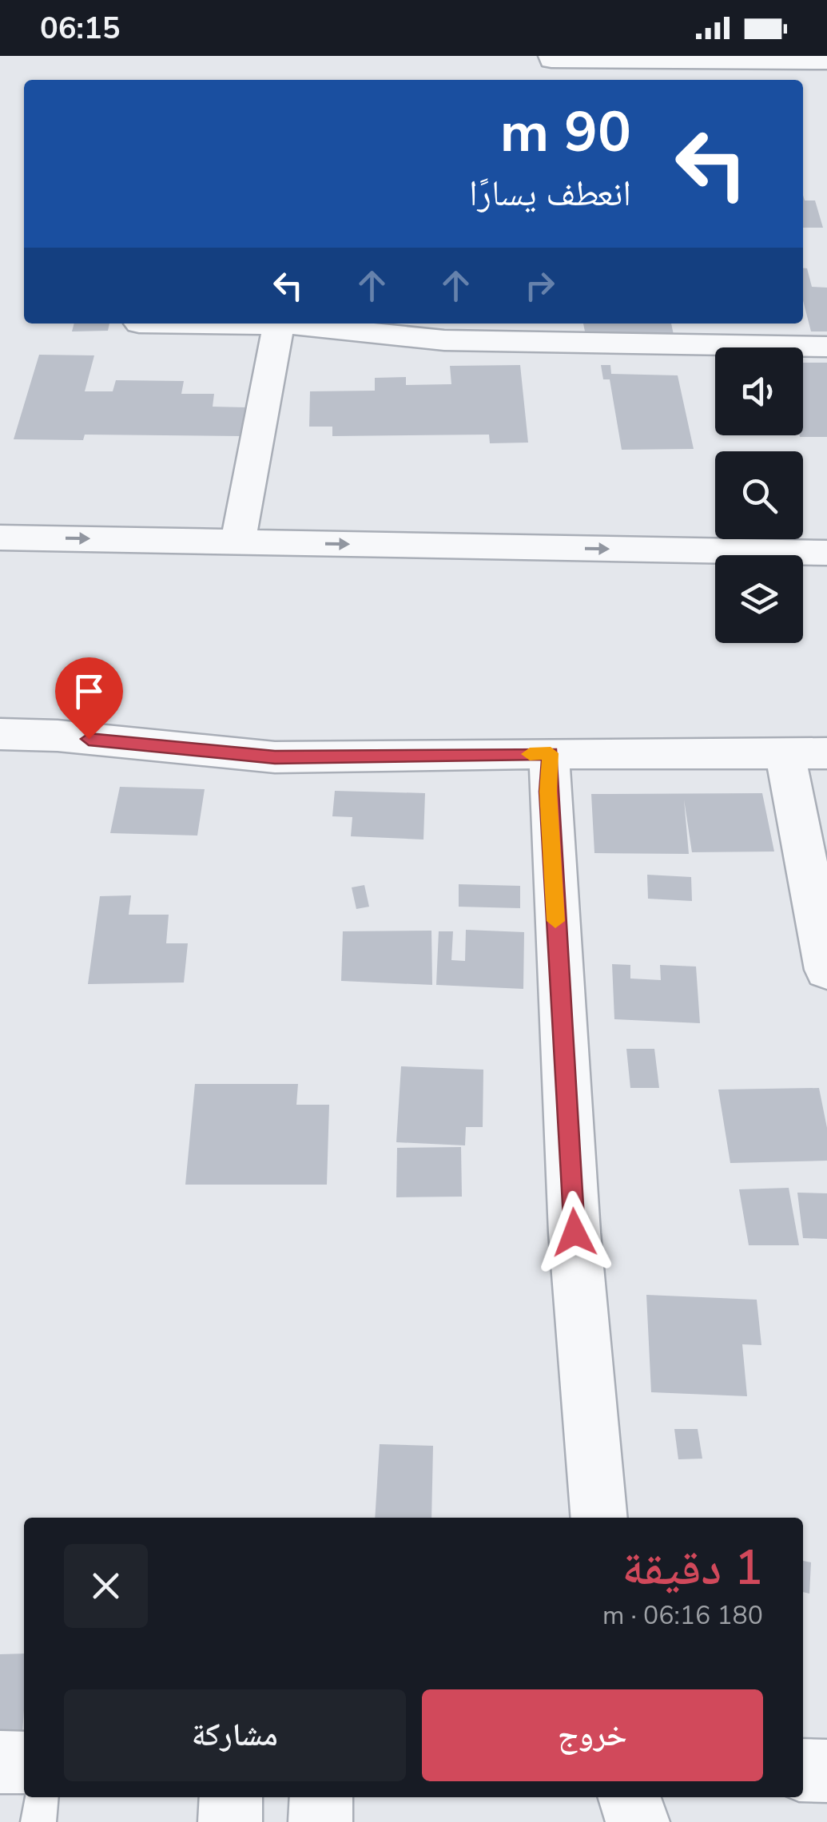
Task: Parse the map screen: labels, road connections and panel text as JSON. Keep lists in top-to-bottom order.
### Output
{
  "page": {
    "status": "06:15",
    "turn": ["90 m", "انعطف يسارًا"],
    "heading": ["1 دقيقة", "180 m · 06:16"],
    "buttons": ["خروج", "مشاركة"]
  }
}
